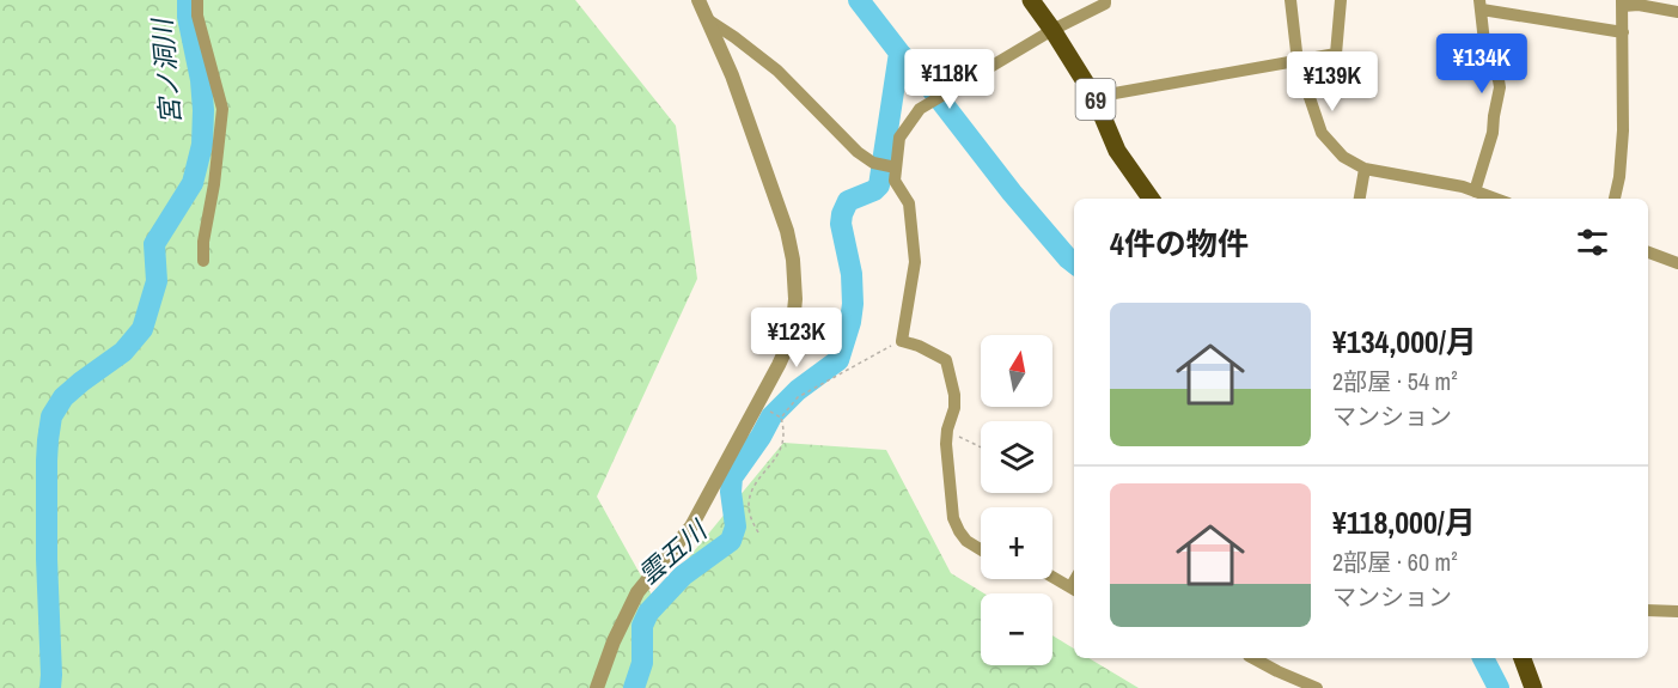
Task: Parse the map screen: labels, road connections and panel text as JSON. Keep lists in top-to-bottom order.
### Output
{
  "streets": {
    "main road": ["69"]
  },
  "water": ["宮ノ洞川", "雲五川"],
  "north": "top",
  "page": {
    "price": [
      "¥134K",
      "¥118K",
      "¥139K",
      "¥123K"
    ],
    "heading": "4件の物件",
    "list": [
      {
        "name": "¥134,000/月",
        "note": "2部屋 · 54 m² · マンション"
      },
      {
        "name": "¥118,000/月",
        "note": "2部屋 · 60 m² · マンション"
      }
    ],
    "map_buttons": ["+", "−"]
  }
}
